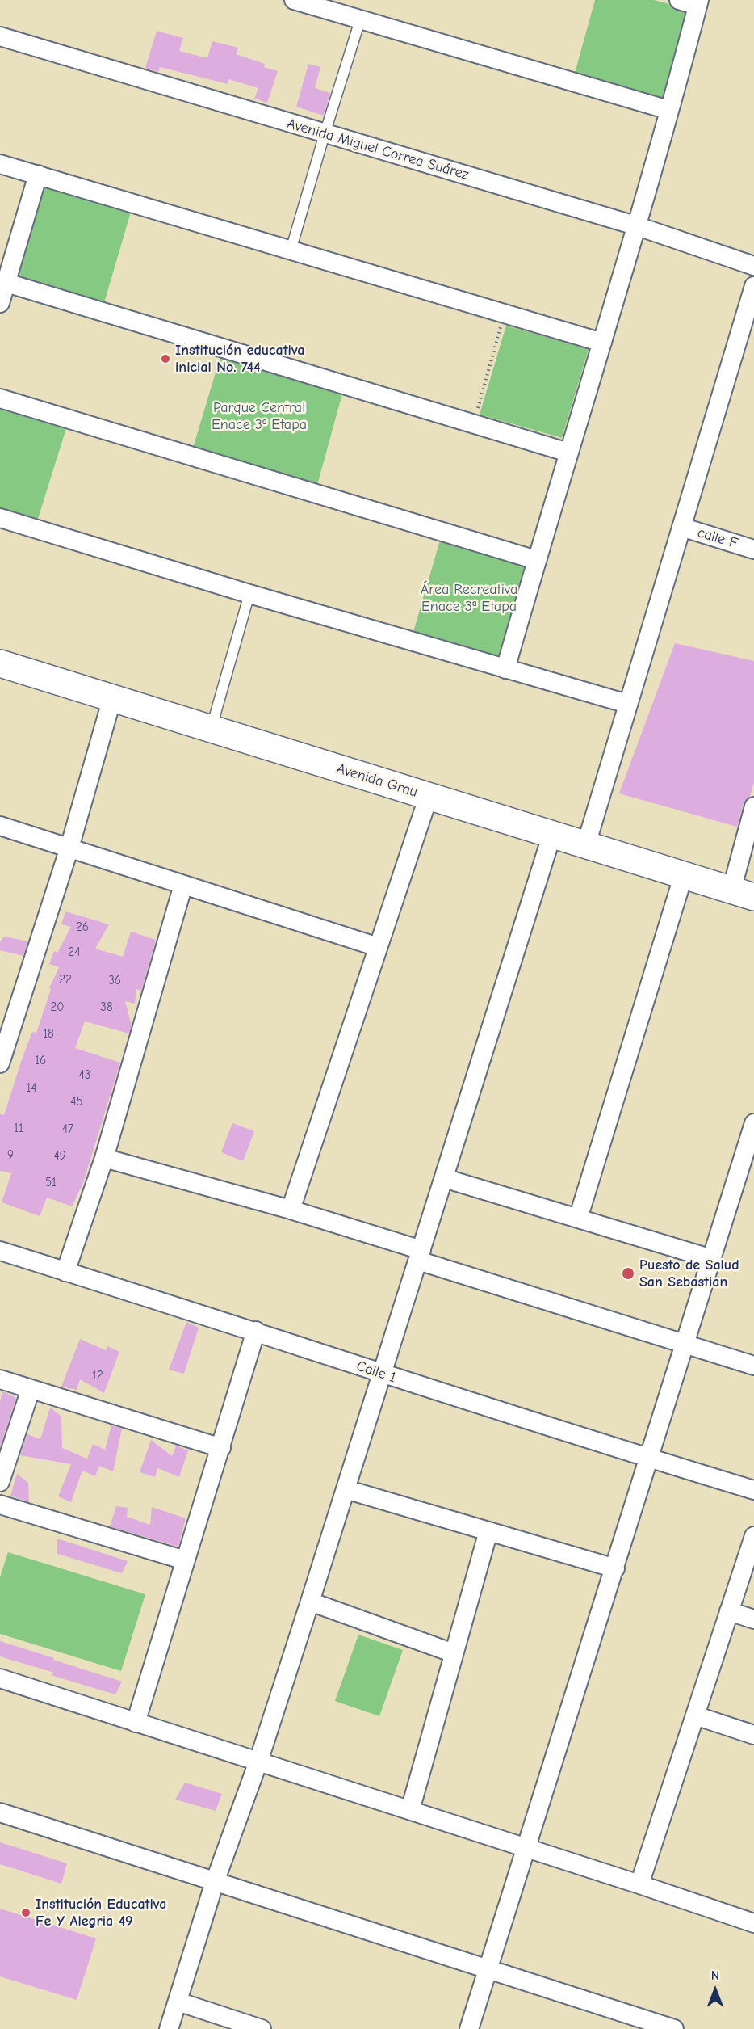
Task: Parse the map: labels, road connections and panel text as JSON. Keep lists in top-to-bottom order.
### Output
{
  "streets": {
    "main road": ["Avenida Grau"],
    "street": ["Avenida Miguel Correa Suárez", "calle F", "Calle 1"]
  },
  "parks": ["Parque Central Enace 3ª Etapa", "Área Recreativa Enace 3ª Etapa"],
  "places": ["Institución educativa inicial No. 744", "Puesto de Salud San Sebastian", "Institución Educativa Fe Y Alegria 49"],
  "house_numbers": [
    "26",
    "24",
    "22",
    "36",
    "20",
    "38",
    "18",
    "16",
    "43",
    "14",
    "45",
    "11",
    "47",
    "9",
    "49",
    "51",
    "12"
  ],
  "north": "top"
}
